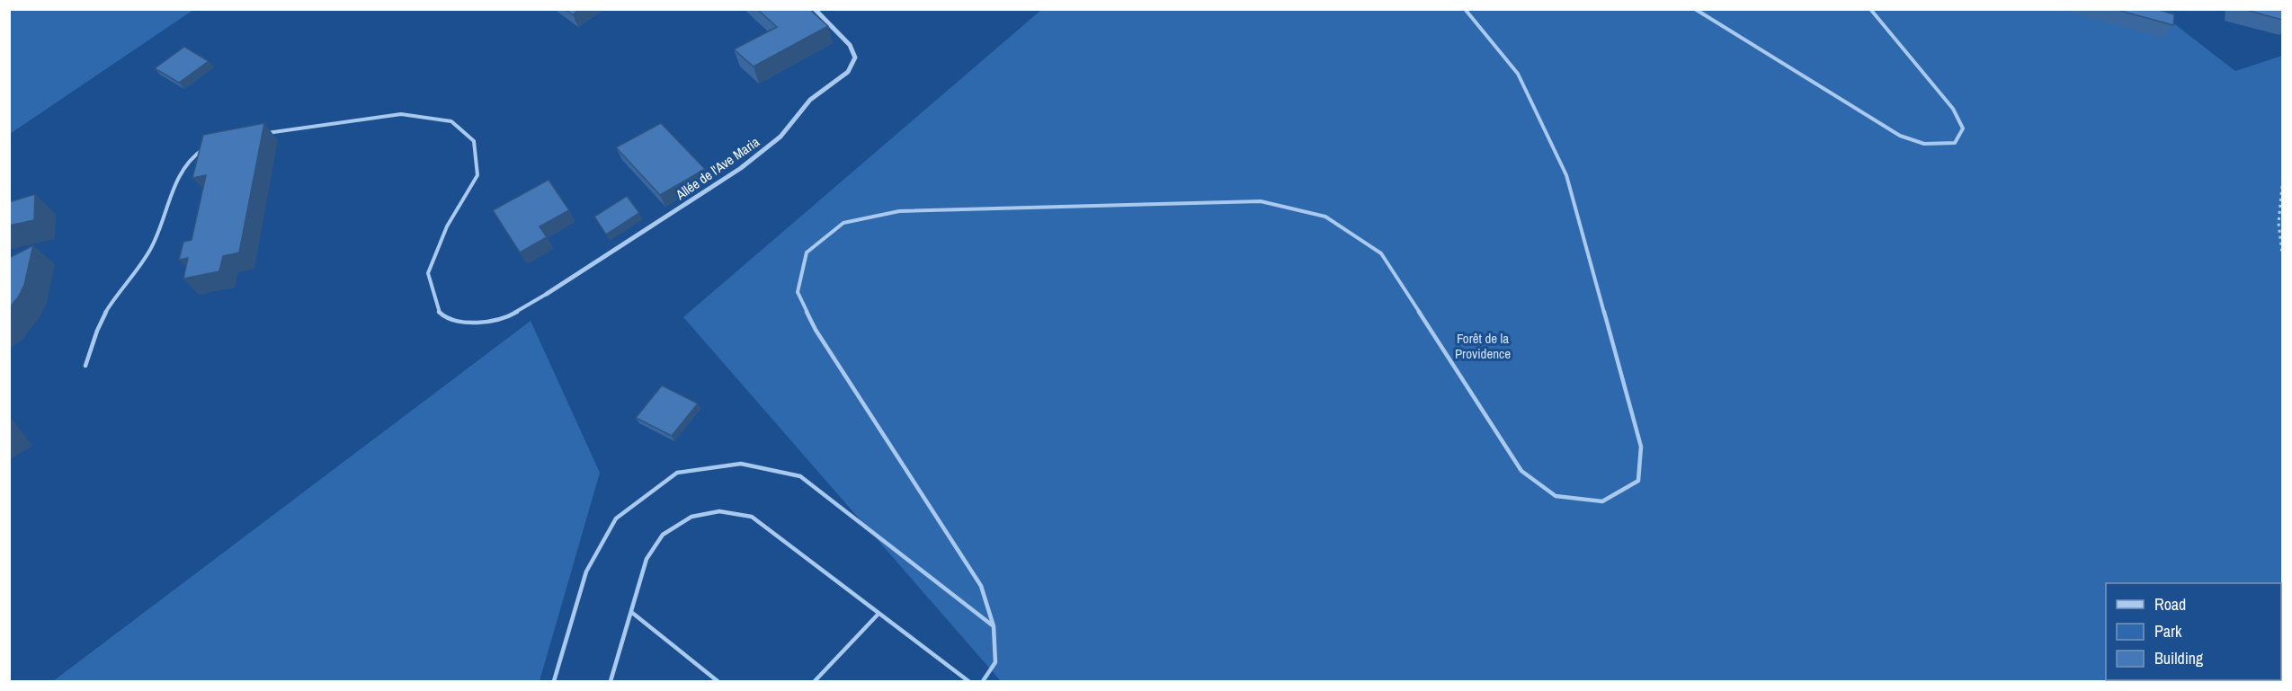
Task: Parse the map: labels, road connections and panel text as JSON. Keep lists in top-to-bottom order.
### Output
{
  "streets": {
    "street": ["Allée de l'Ave Maria"]
  },
  "parks": ["Forêt de la Providence"],
  "legend": ["Road", "Park", "Building"]
}
